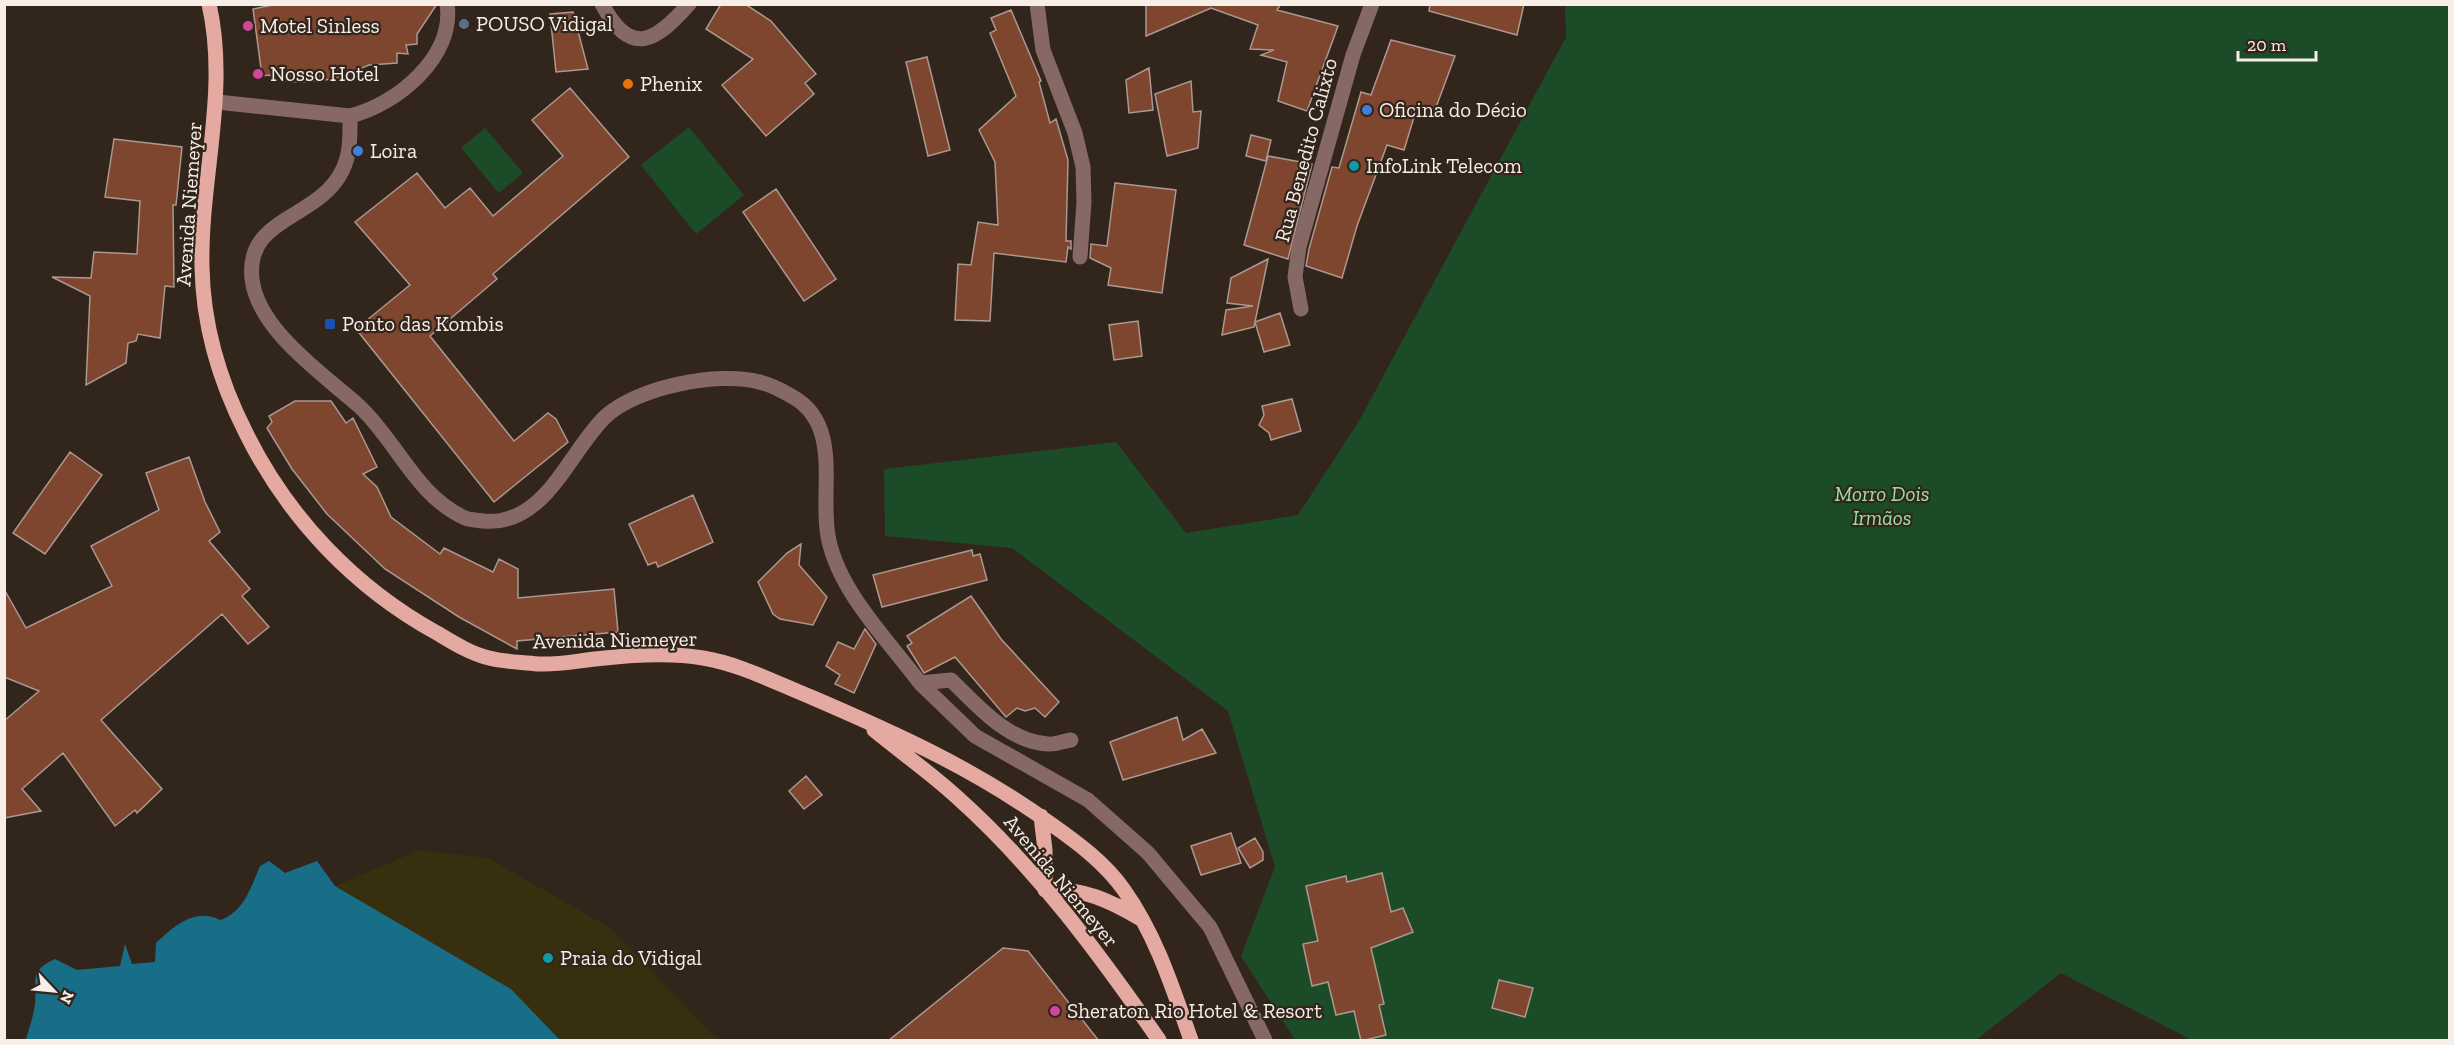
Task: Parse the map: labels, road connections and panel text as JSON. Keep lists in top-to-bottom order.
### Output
{
  "streets": {
    "main road": ["Avenida Niemeyer"],
    "street": ["Rua Benedito Calixto"]
  },
  "parks": ["Morro Dois Irmãos"],
  "places": {
    "other": [
      "POUSO Vidigal",
      "Motel Sinless",
      "Nosso Hotel",
      "Phenix",
      "Oficina do Décio",
      "Loira",
      "InfoLink Telecom",
      "Praia do Vidigal",
      "Sheraton Rio Hotel & Resort"
    ],
    "transit": ["Ponto das Kombis"]
  },
  "scale_bar": "20 m",
  "north": "bottom right"
}
